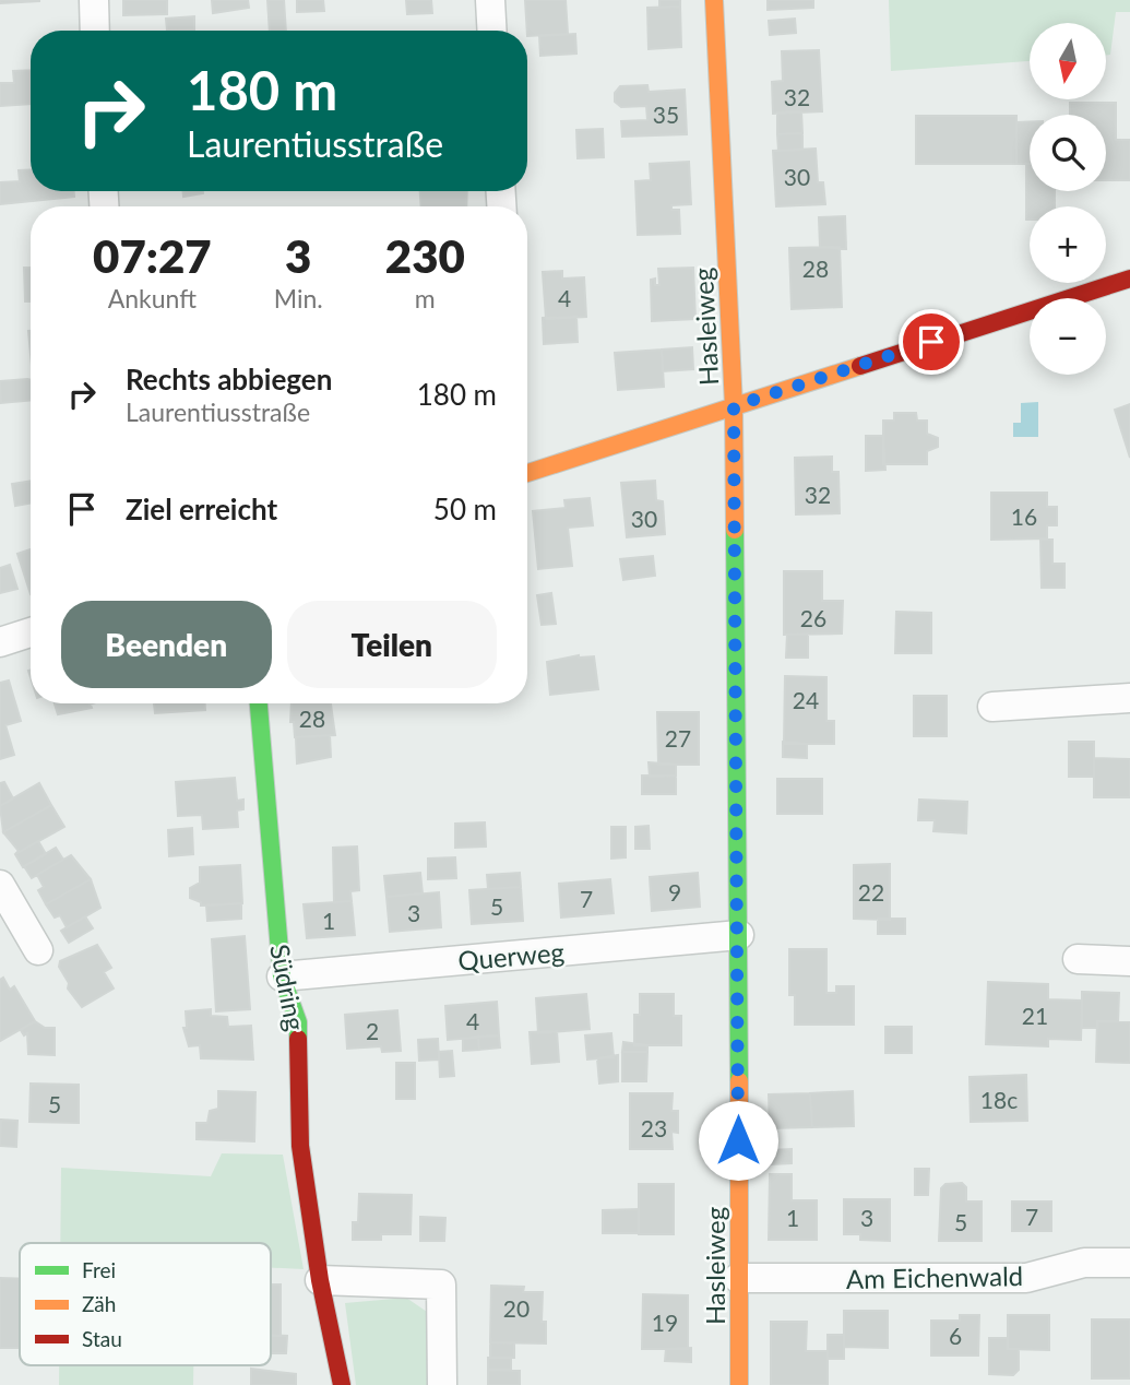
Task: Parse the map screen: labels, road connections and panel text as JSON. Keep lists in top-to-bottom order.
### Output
{
  "streets": {
    "street": [
      "Hasleiweg",
      "Querweg",
      "Südring",
      "Am Eichenwald"
    ]
  },
  "crossings": [
    ["Hasleiweg", "Querweg"],
    ["Hasleiweg", "Am Eichenwald"],
    ["Querweg", "Südring"]
  ],
  "house_numbers": [
    "32",
    "35",
    "30",
    "28",
    "4",
    "32",
    "16",
    "30",
    "26",
    "24",
    "28",
    "27",
    "9",
    "22",
    "7",
    "5",
    "3",
    "1",
    "21",
    "4",
    "2",
    "18c",
    "5",
    "23",
    "7",
    "1",
    "3",
    "5",
    "20",
    "19",
    "6"
  ],
  "legend": ["Frei", "Zäh", "Stau"],
  "north": "bottom",
  "page": {
    "map_buttons": ["+", "−"],
    "turn": ["180 m", "Laurentiusstraße"],
    "eta": [
      "07:27",
      "Ankunft",
      "3",
      "Min.",
      "230",
      "m"
    ],
    "list": [
      {
        "name": "Rechts abbiegen",
        "note": "Laurentiusstraße",
        "value": "180 m"
      },
      {
        "name": "Ziel erreicht",
        "value": "50 m"
      }
    ],
    "buttons": ["Beenden", "Teilen"]
  }
}
